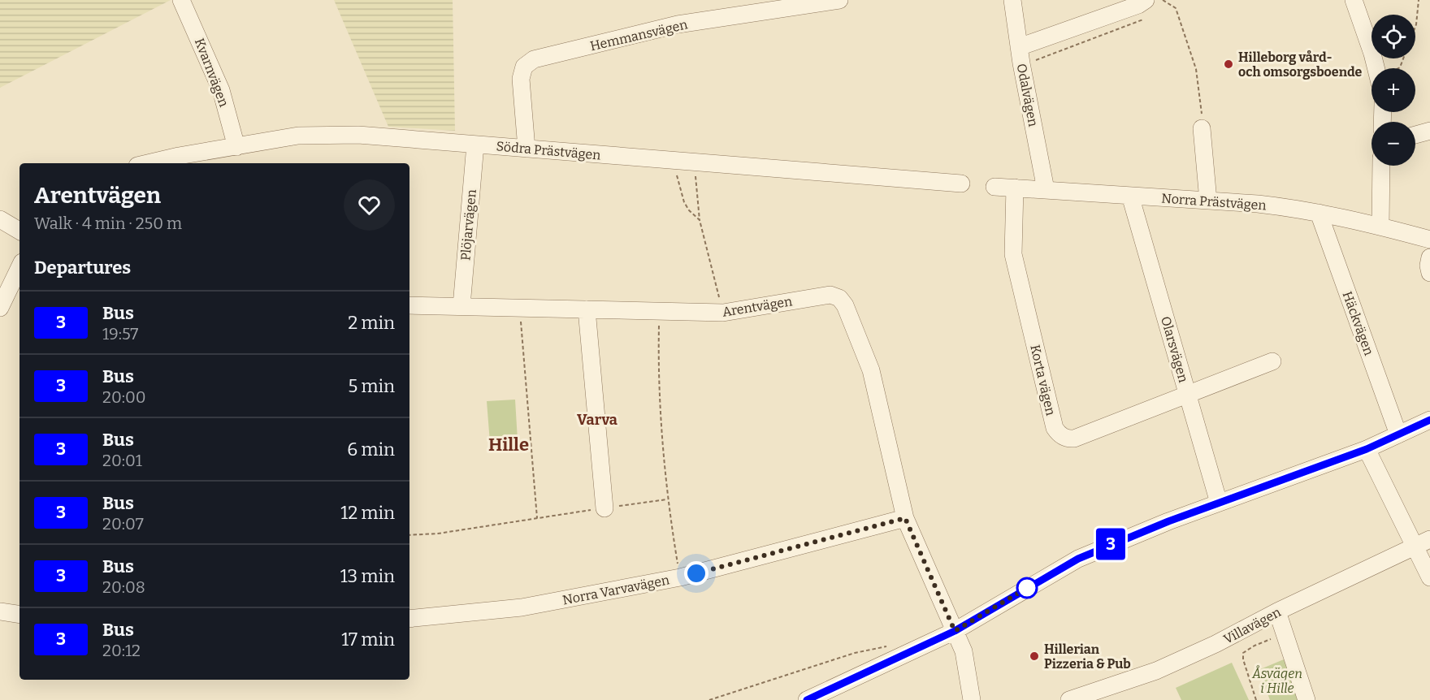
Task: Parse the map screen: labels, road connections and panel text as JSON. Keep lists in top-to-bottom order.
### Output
{
  "streets": {
    "street": [
      "Hemmansvägen",
      "Kvarnvägen",
      "Odalvägen",
      "Södra Prästvägen",
      "Norra Prästvägen",
      "Plöjarvägen",
      "Arentvägen",
      "Häckvägen",
      "Olarsvägen",
      "Korta vägen",
      "Norra Varvavägen",
      "Villavägen"
    ]
  },
  "crossings": [
    ["Hemmansvägen", "Södra Prästvägen"],
    ["Kvarnvägen", "Södra Prästvägen"],
    ["Odalvägen", "Norra Prästvägen"],
    ["Södra Prästvägen", "Plöjarvägen"],
    ["Norra Prästvägen", "Häckvägen"],
    ["Norra Prästvägen", "Olarsvägen"],
    ["Plöjarvägen", "Arentvägen"],
    ["Arentvägen", "Norra Varvavägen"],
    ["Olarsvägen", "Korta vägen"]
  ],
  "districts": ["Varva", "Hille"],
  "parks": ["Åsvägen i Hille"],
  "places": ["Hilleborg vård- och omsorgsboende", "Hillerian Pizzeria & Pub"],
  "lines": ["bus line 3"],
  "page": {
    "on_map": "3",
    "map_buttons": ["+", "−"],
    "heading": [
      ["Arentvägen", "Walk · 4 min · 250 m"],
      "Departures"
    ],
    "list": [
      {
        "mark": "3",
        "name": "Bus",
        "note": "19:57",
        "value": "2 min"
      },
      {
        "mark": "3",
        "name": "Bus",
        "note": "20:00",
        "value": "5 min"
      },
      {
        "mark": "3",
        "name": "Bus",
        "note": "20:01",
        "value": "6 min"
      },
      {
        "mark": "3",
        "name": "Bus",
        "note": "20:07",
        "value": "12 min"
      },
      {
        "mark": "3",
        "name": "Bus",
        "note": "20:08",
        "value": "13 min"
      },
      {
        "mark": "3",
        "name": "Bus",
        "note": "20:12",
        "value": "17 min"
      }
    ]
  }
}
